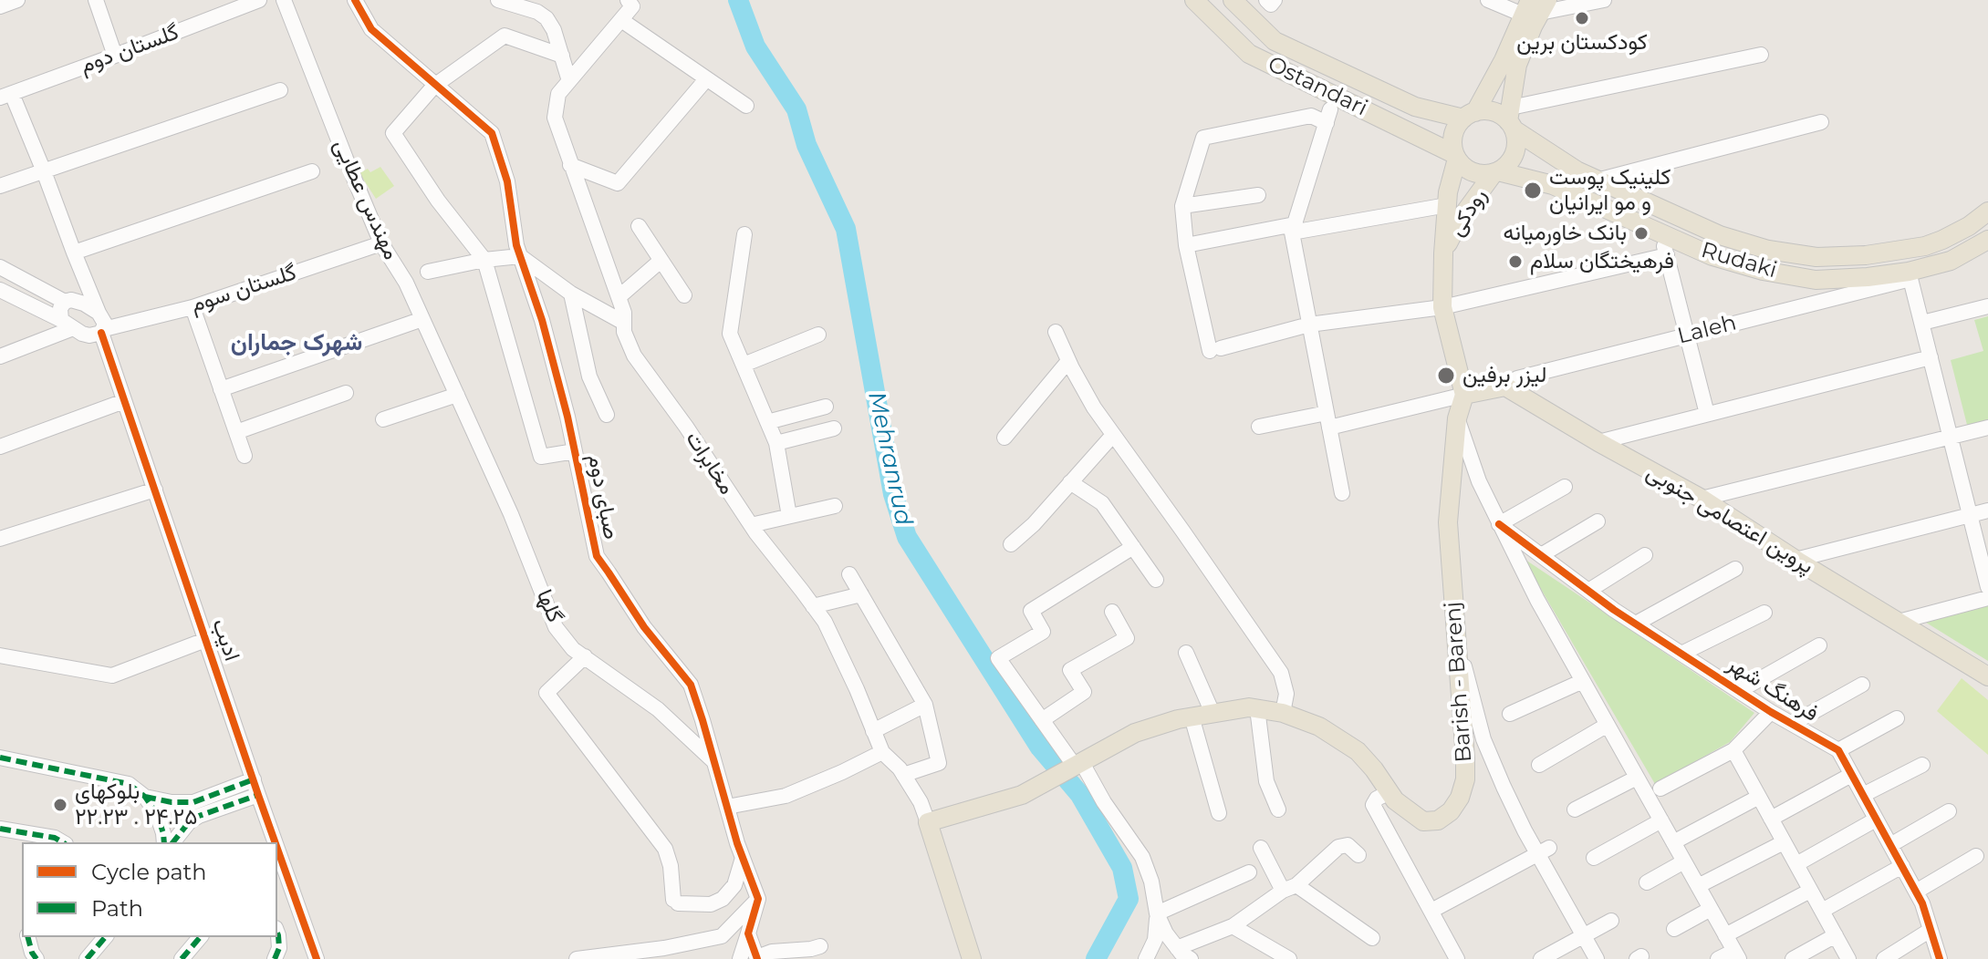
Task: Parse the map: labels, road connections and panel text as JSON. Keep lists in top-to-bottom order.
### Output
{
  "streets": {
    "main road": [
      "Ostandari",
      "رودکی",
      "Rudaki",
      "پروین اعتصامی جنوبی",
      "Barish - Barenj"
    ],
    "street": [
      "گلستان دوم",
      "مهندس عطایی",
      "گلستان سوم",
      "Laleh",
      "مخابرات",
      "صبای دوم",
      "گلها",
      "ادیب",
      "فرهنگ شهر"
    ]
  },
  "crossings": [
    ["گلستان دوم", "ادیب"],
    ["Ostandari", "رودکی"],
    ["Ostandari", "Rudaki"],
    ["مهندس عطایی", "گلستان سوم"],
    ["مهندس عطایی", "گلها"],
    ["رودکی", "Rudaki"],
    ["Rudaki", "Laleh"],
    ["گلستان سوم", "ادیب"],
    ["Laleh", "پروین اعتصامی جنوبی"],
    ["مخابرات", "Barish - Barenj"],
    ["صبای دوم", "گلها"]
  ],
  "districts": ["شهرک جماران"],
  "water": ["Mehranrud"],
  "places": [
    "کودکستان برین",
    "کلینیک پوست و مو ایرانیان",
    "بانک خاورمیانه",
    "فرهیختگان سلام",
    "لیزر برفین",
    "بلوکهای ۲۲.۲۳ . ۲۴.۲۵"
  ],
  "legend": ["Cycle path", "Path"]
}
